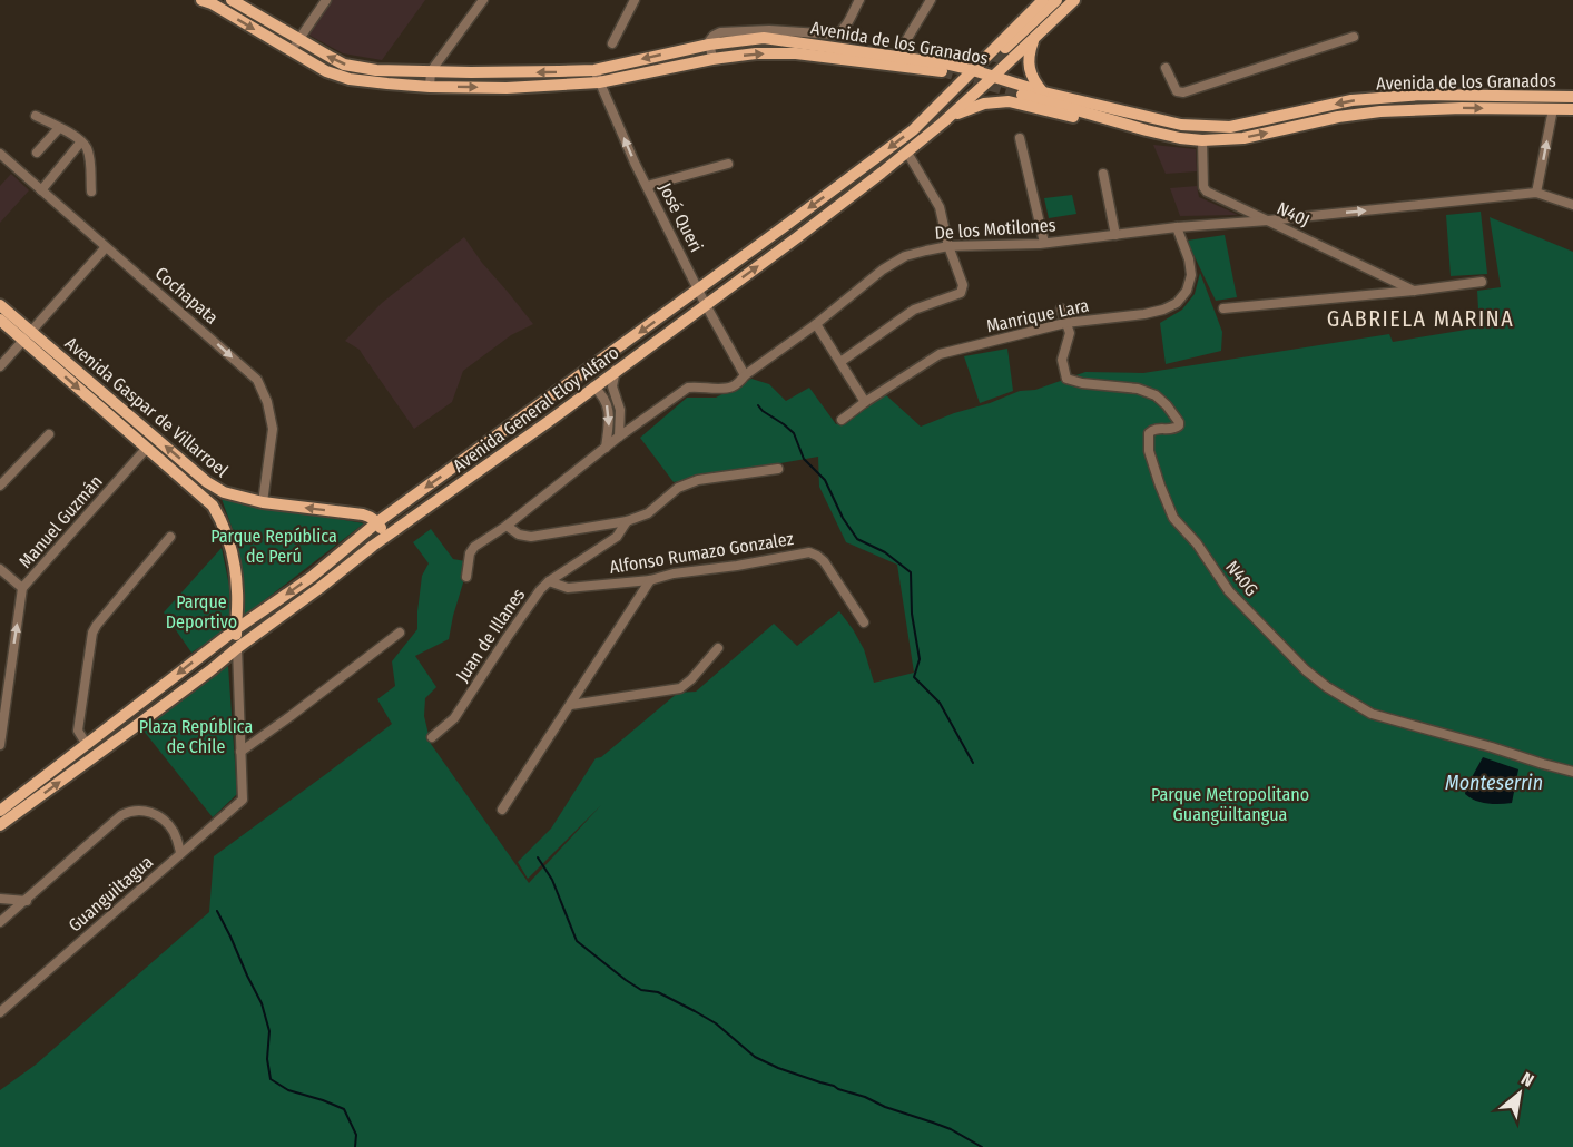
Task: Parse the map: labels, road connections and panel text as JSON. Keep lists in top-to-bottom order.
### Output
{
  "streets": {
    "main road": ["Avenida de los Granados", "Avenida Gaspar de Villarroel", "Avenida General Eloy Alfaro"],
    "street": [
      "N40J",
      "José Queri",
      "De los Motilones",
      "Cochapata",
      "Manrique Lara",
      "Manuel Guzmán",
      "Alfonso Rumazo Gonzalez",
      "N40G",
      "Juan de Illanes",
      "Guanguiltagua"
    ]
  },
  "crossings": [
    ["Avenida de los Granados", "N40J"],
    ["Avenida de los Granados", "José Queri"],
    ["Avenida de los Granados", "Avenida General Eloy Alfaro"],
    ["N40J", "De los Motilones"],
    ["José Queri", "De los Motilones"],
    ["José Queri", "Avenida General Eloy Alfaro"],
    ["De los Motilones", "Manrique Lara"],
    ["Cochapata", "Avenida Gaspar de Villarroel"],
    ["Manrique Lara", "N40G"],
    ["Avenida Gaspar de Villarroel", "Avenida General Eloy Alfaro"],
    ["Avenida Gaspar de Villarroel", "Manuel Guzmán"],
    ["Alfonso Rumazo Gonzalez", "Juan de Illanes"]
  ],
  "one_way": ["Cochapata"],
  "districts": ["GABRIELA MARINA"],
  "water": ["Monteserrin"],
  "parks": [
    "Parque República de Perú",
    "Parque Deportivo",
    "Plaza República de Chile",
    "Parque Metropolitano Guangüiltangua"
  ],
  "north": "top right"
}
